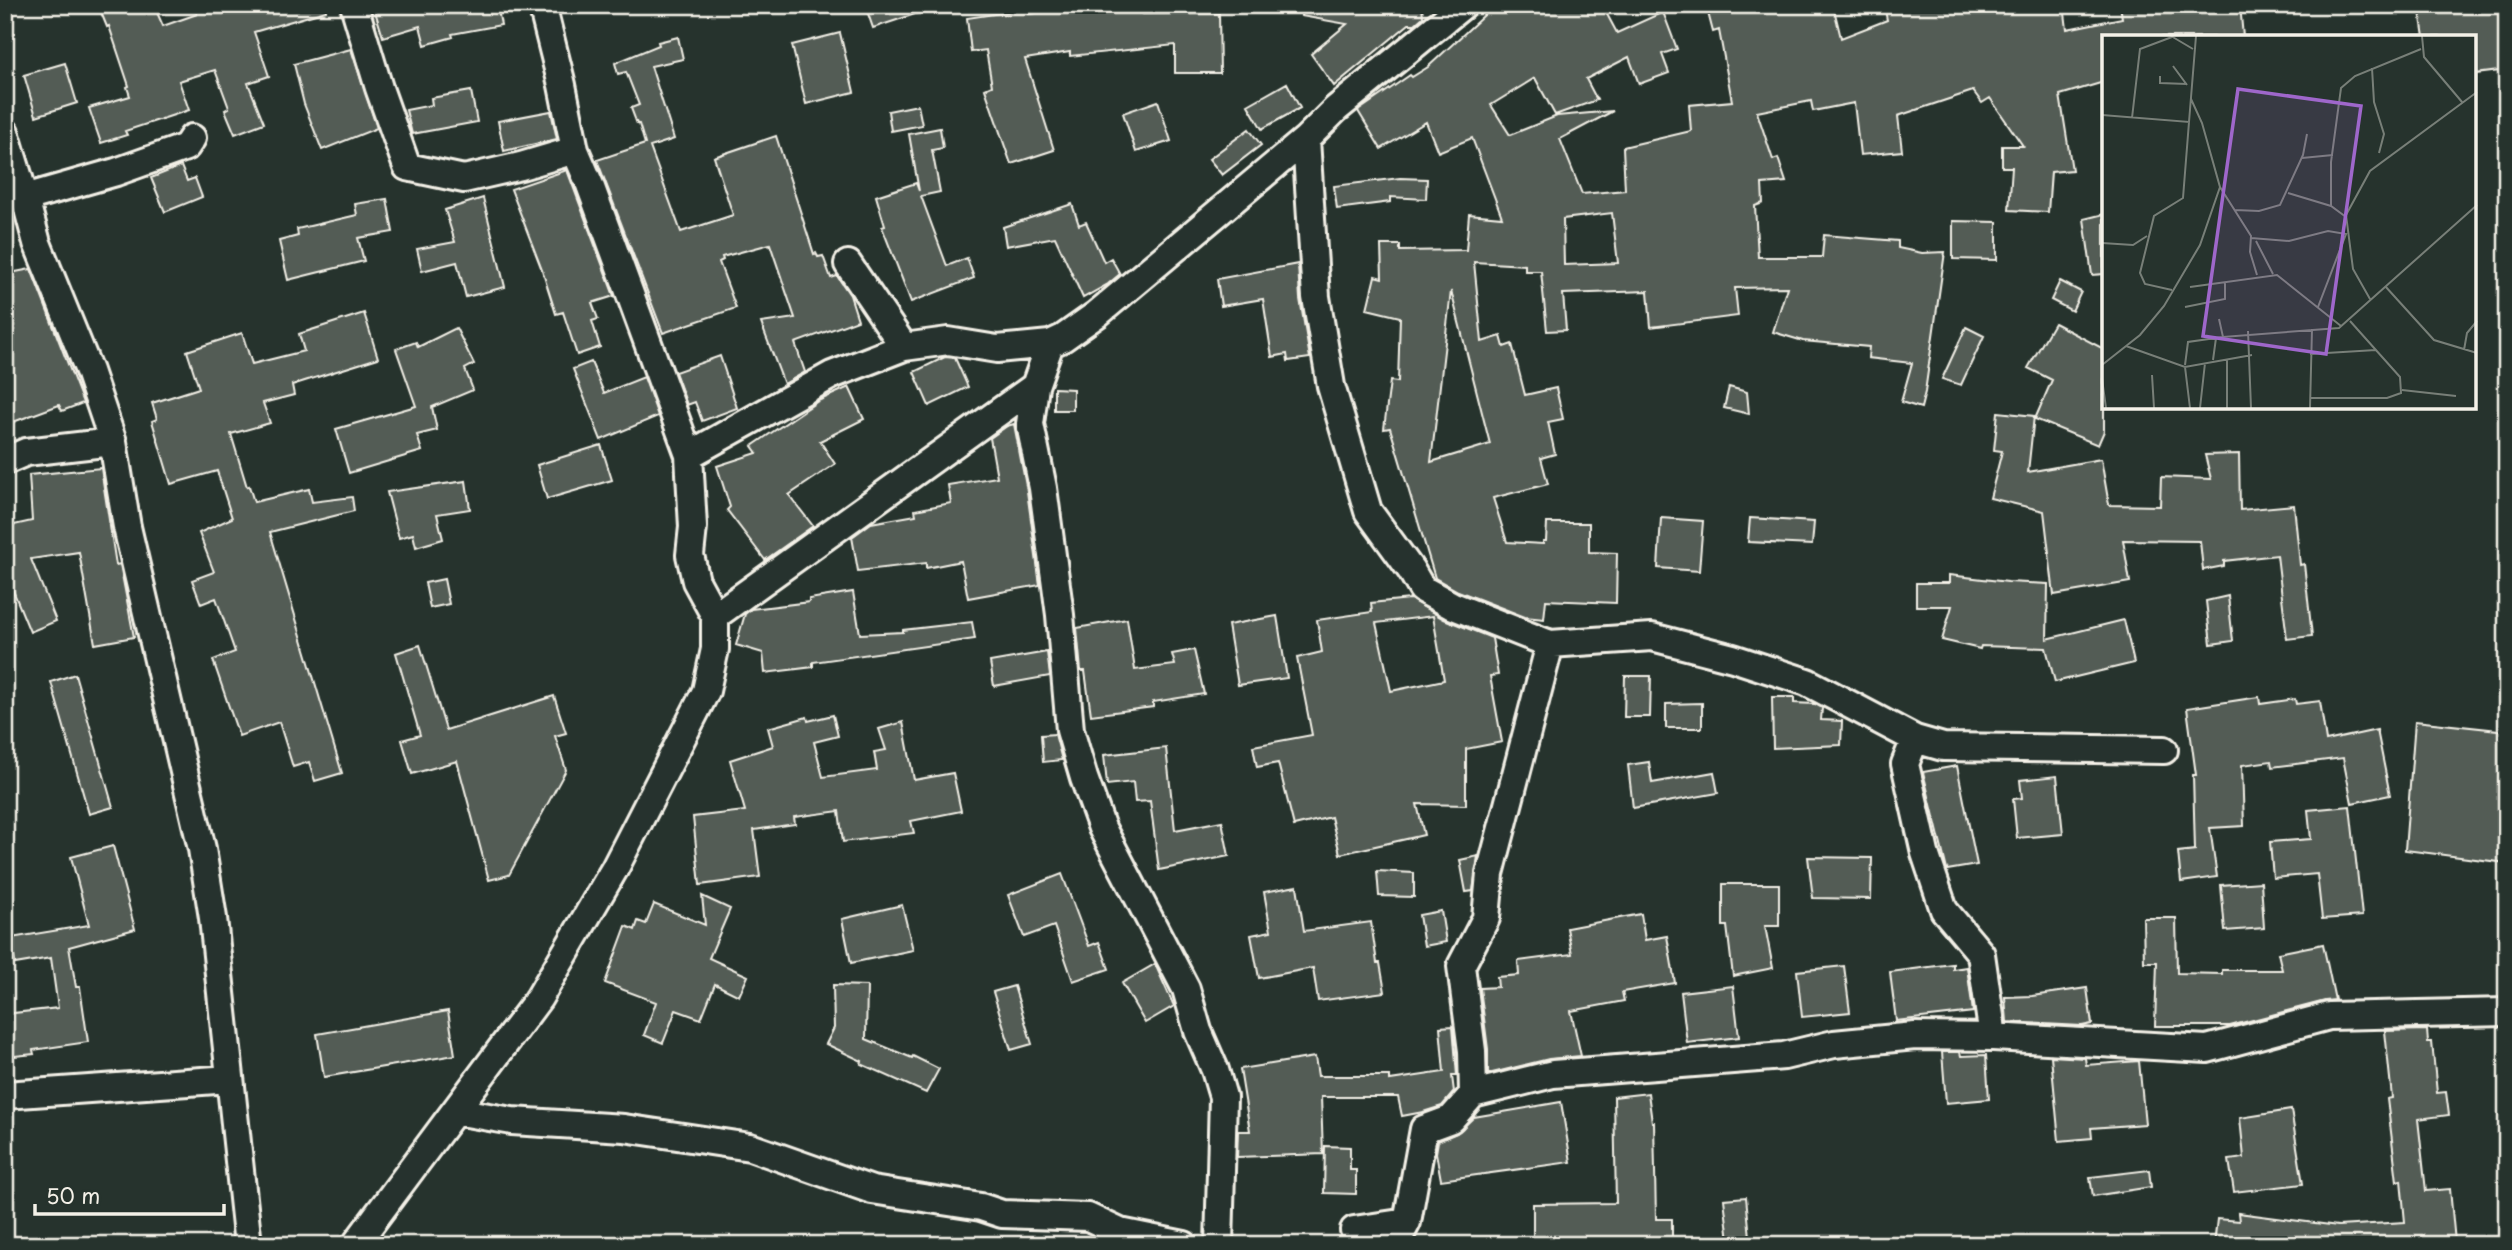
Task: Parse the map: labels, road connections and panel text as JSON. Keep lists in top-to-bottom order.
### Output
{
  "scale_bar": "50 m"
}
